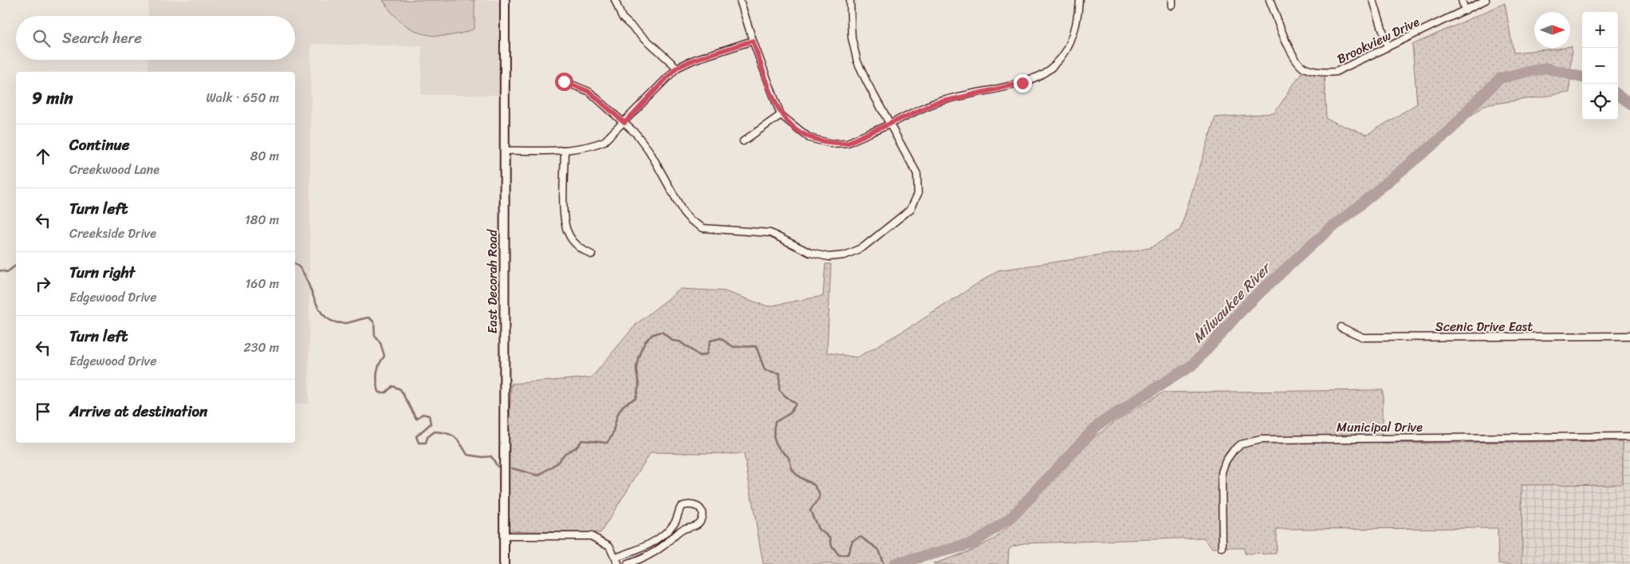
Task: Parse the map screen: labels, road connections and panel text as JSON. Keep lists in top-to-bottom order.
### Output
{
  "streets": {
    "street": [
      "Brookview Drive",
      "East Decorah Road",
      "Scenic Drive East",
      "Municipal Drive"
    ]
  },
  "water": ["Milwaukee River"],
  "north": "right",
  "page": {
    "map_buttons": ["+", "−"],
    "search": "Search here",
    "heading": ["9 min", "Walk · 650 m"],
    "list": [
      ["Continue", "Creekwood Lane", "80 m"],
      ["Turn left", "Creekside Drive", "180 m"],
      ["Turn right", "Edgewood Drive", "160 m"],
      ["Turn left", "Edgewood Drive", "230 m"],
      "Arrive at destination"
    ]
  }
}
